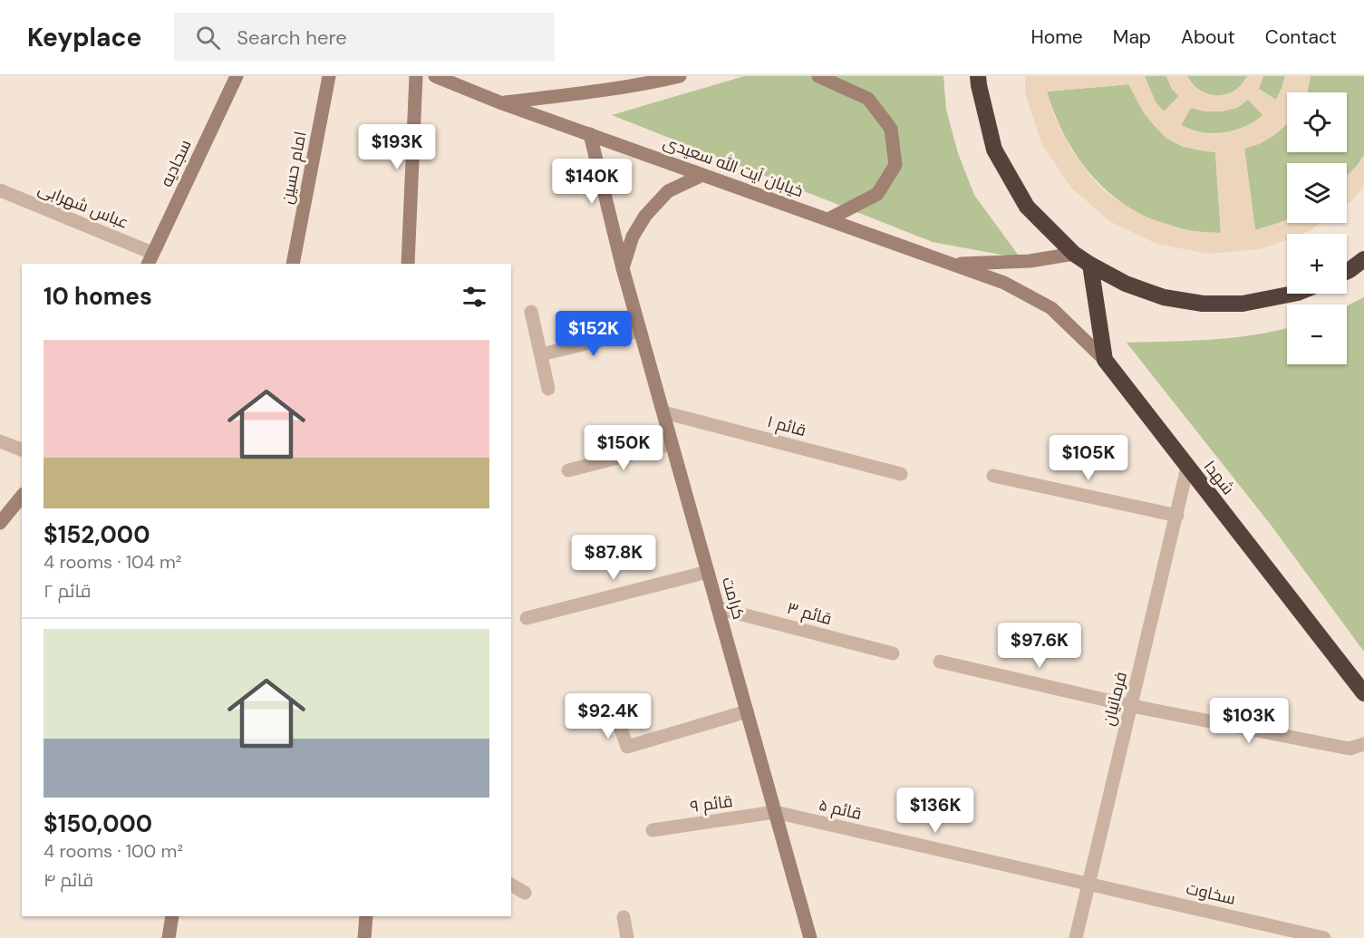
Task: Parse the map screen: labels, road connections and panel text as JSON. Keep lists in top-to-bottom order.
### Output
{
  "streets": {
    "highway": ["شهدا"],
    "street": [
      "سجادیه",
      "خیابان آیت الله سعیدی",
      "امام حسین",
      "عباس شهرابی",
      "قائم ۱",
      "کرامت",
      "قائم ۳",
      "فرمانیان",
      "قائم ۹",
      "قائم ۵",
      "سخاوت"
    ]
  },
  "crossings": [
    ["سجادیه", "عباس شهرابی"],
    ["خیابان آیت الله سعیدی", "شهدا"],
    ["خیابان آیت الله سعیدی", "کرامت"],
    ["قائم ۱", "کرامت"],
    ["شهدا", "فرمانیان"],
    ["کرامت", "قائم ۳"],
    ["کرامت", "قائم ۹"],
    ["کرامت", "قائم ۵"],
    ["فرمانیان", "قائم ۵"],
    ["فرمانیان", "سخاوت"],
    ["قائم ۹", "قائم ۵"],
    ["قائم ۵", "سخاوت"]
  ],
  "page": {
    "header": "Keyplace",
    "search": "Search here",
    "nav": [
      "Home",
      "Map",
      "About",
      "Contact"
    ],
    "map_buttons": ["+", "−"],
    "price": [
      "$193K",
      "$140K",
      "$152K",
      "$150K",
      "$105K",
      "$87.8K",
      "$97.6K",
      "$92.4K",
      "$103K",
      "$136K"
    ],
    "heading": "10 homes",
    "list": [
      {
        "name": "$152,000",
        "note": "4 rooms · 104 m² · قائم ۲"
      },
      {
        "name": "$150,000",
        "note": "4 rooms · 100 m² · قائم ۴"
      }
    ]
  }
}
